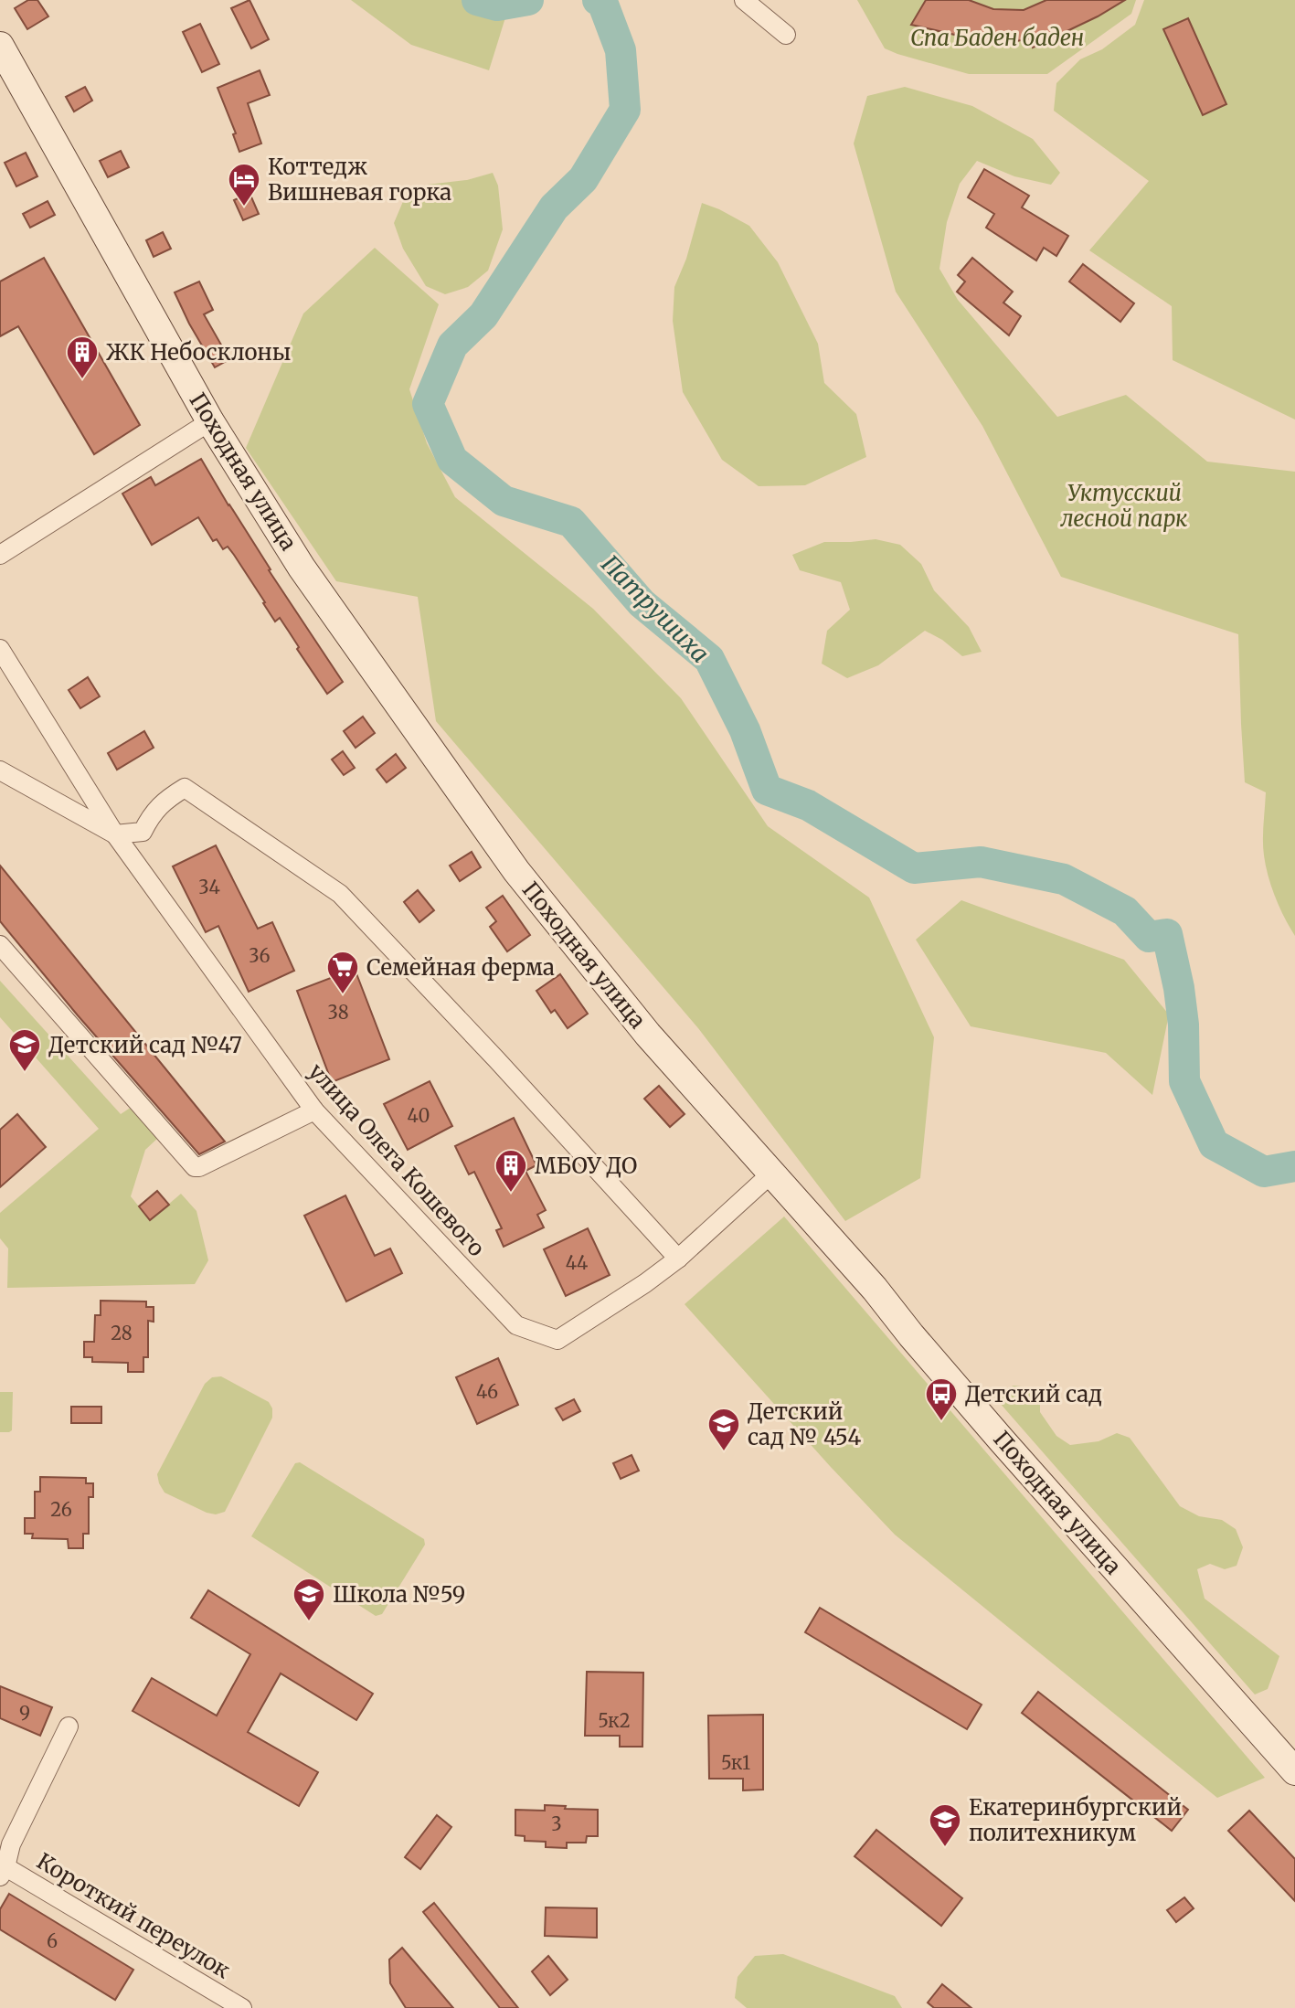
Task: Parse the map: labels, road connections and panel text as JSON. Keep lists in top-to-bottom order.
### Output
{
  "streets": {
    "main road": ["Походная улица"],
    "street": ["улица Олега Кошевого", "Короткий переулок"]
  },
  "crossings": [
    ["Походная улица", "улица Олега Кошевого"]
  ],
  "water": ["Патрушиха"],
  "parks": ["Спа Баден баден", "Уктусский лесной парк"],
  "places": {
    "hotel": ["Коттедж Вишневая горка"],
    "building": ["ЖК Небосклоны", "МБОУ ДО"],
    "supermarket": ["Семейная ферма"],
    "school or university": [
      "Детский сад №47",
      "Детский сад № 454",
      "Школа №59",
      "Екатеринбургский политехникум"
    ],
    "bus stop": ["Детский сад"]
  },
  "house_numbers": [
    "34",
    "36",
    "38",
    "40",
    "44",
    "28",
    "46",
    "26",
    "9",
    "5к2",
    "5к1",
    "3",
    "6"
  ]
}
